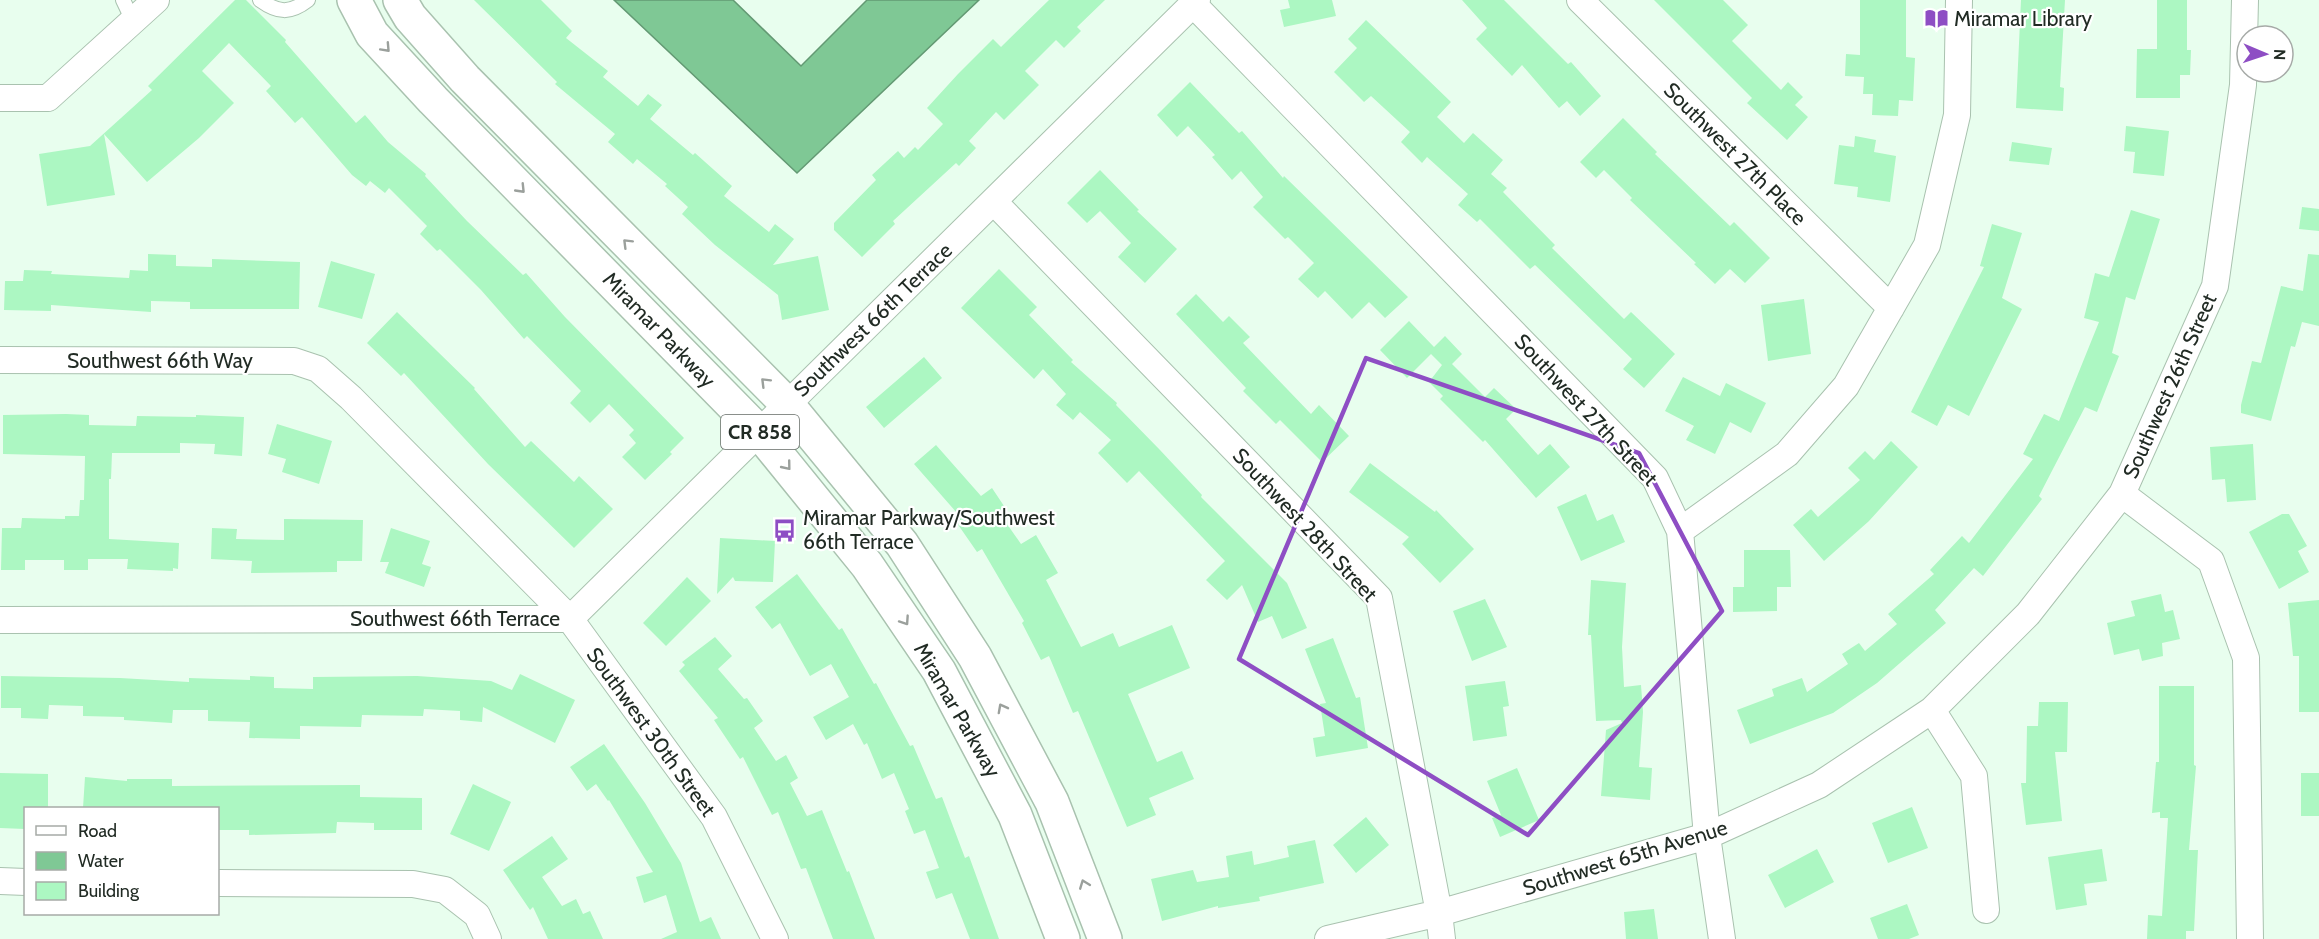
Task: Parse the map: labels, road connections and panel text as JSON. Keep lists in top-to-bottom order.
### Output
{
  "streets": {
    "main road": ["Miramar Parkway", "CR 858"],
    "street": [
      "Southwest 27th Place",
      "Southwest 66th Terrace",
      "Southwest 66th Way",
      "Southwest 26th Street",
      "Southwest 27th Street",
      "Southwest 28th Street",
      "Southwest 30th Street",
      "Southwest 65th Avenue"
    ]
  },
  "crossings": [
    ["Southwest 66th Terrace", "Miramar Parkway"],
    ["Southwest 66th Terrace", "Southwest 27th Street"],
    ["Southwest 66th Terrace", "Southwest 28th Street"],
    ["Southwest 66th Terrace", "Southwest 30th Street"],
    ["Southwest 66th Way", "Southwest 30th Street"],
    ["Southwest 26th Street", "Southwest 65th Avenue"],
    ["Southwest 27th Street", "Southwest 65th Avenue"],
    ["Southwest 28th Street", "Southwest 65th Avenue"]
  ],
  "places": {
    "library": ["Miramar Library"],
    "bus stop": ["Miramar Parkway/Southwest 66th Terrace"]
  },
  "legend": ["Road", "Water", "Building"],
  "north": "right"
}
